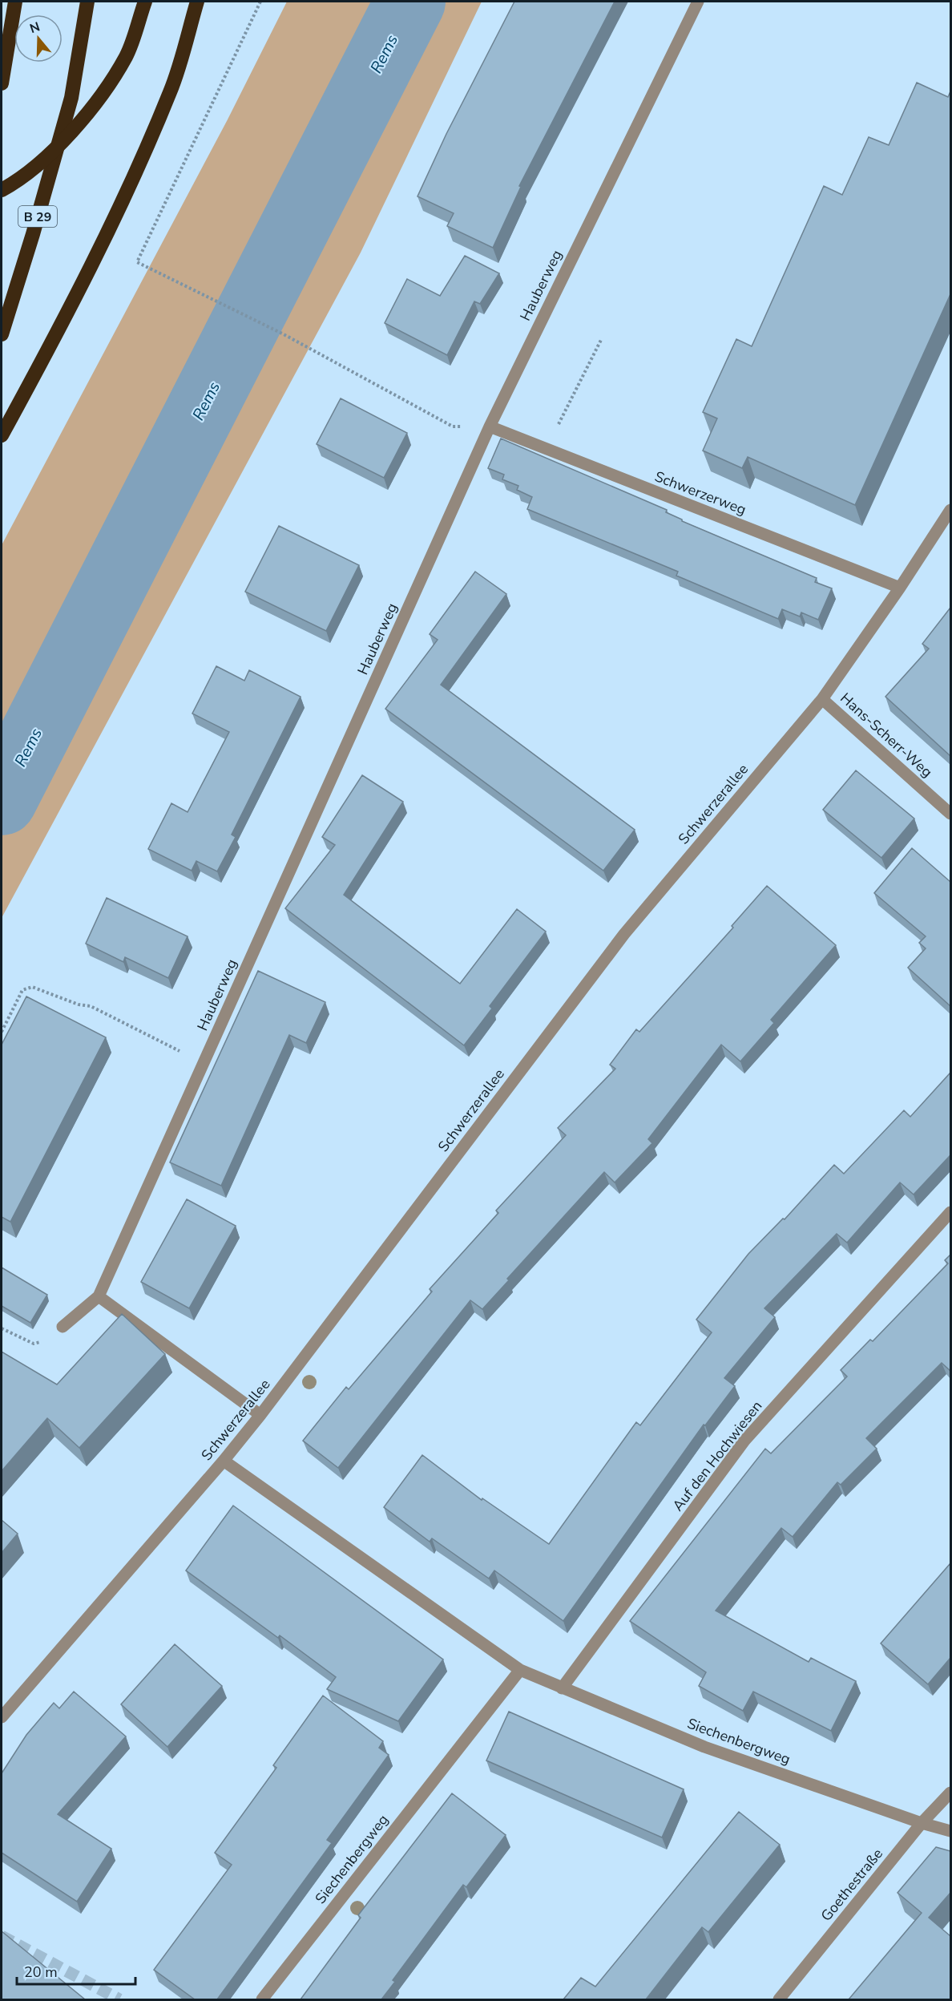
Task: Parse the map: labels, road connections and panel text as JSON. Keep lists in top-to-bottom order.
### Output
{
  "streets": {
    "highway": ["B 29"],
    "street": [
      "Hauberweg",
      "Schwerzerweg",
      "Hans-Scherr-Weg",
      "Schwerzerallee",
      "Auf den Hochwiesen",
      "Siechenbergweg",
      "Goethestraße"
    ]
  },
  "crossings": [
    ["Hauberweg", "Schwerzerweg"],
    ["Schwerzerweg", "Schwerzerallee"],
    ["Hans-Scherr-Weg", "Schwerzerallee"],
    ["Schwerzerallee", "Siechenbergweg"],
    ["Auf den Hochwiesen", "Siechenbergweg"],
    ["Siechenbergweg", "Goethestraße"]
  ],
  "water": ["Rems"],
  "scale_bar": "20 m",
  "north": "top"
}
